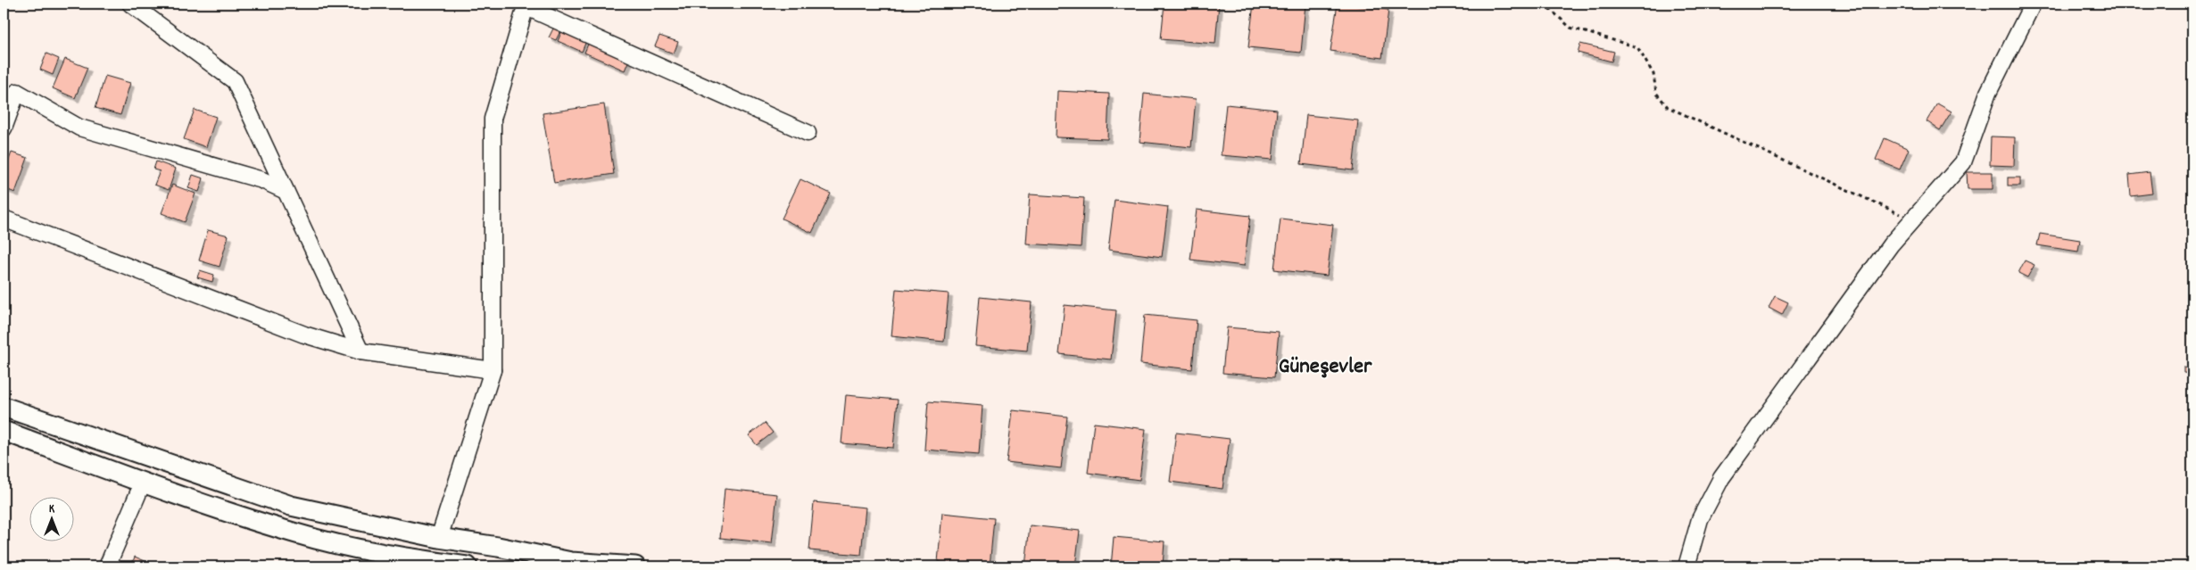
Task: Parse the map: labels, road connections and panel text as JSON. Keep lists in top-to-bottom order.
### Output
{
  "districts": ["Güneşevler"],
  "north": "top"
}
